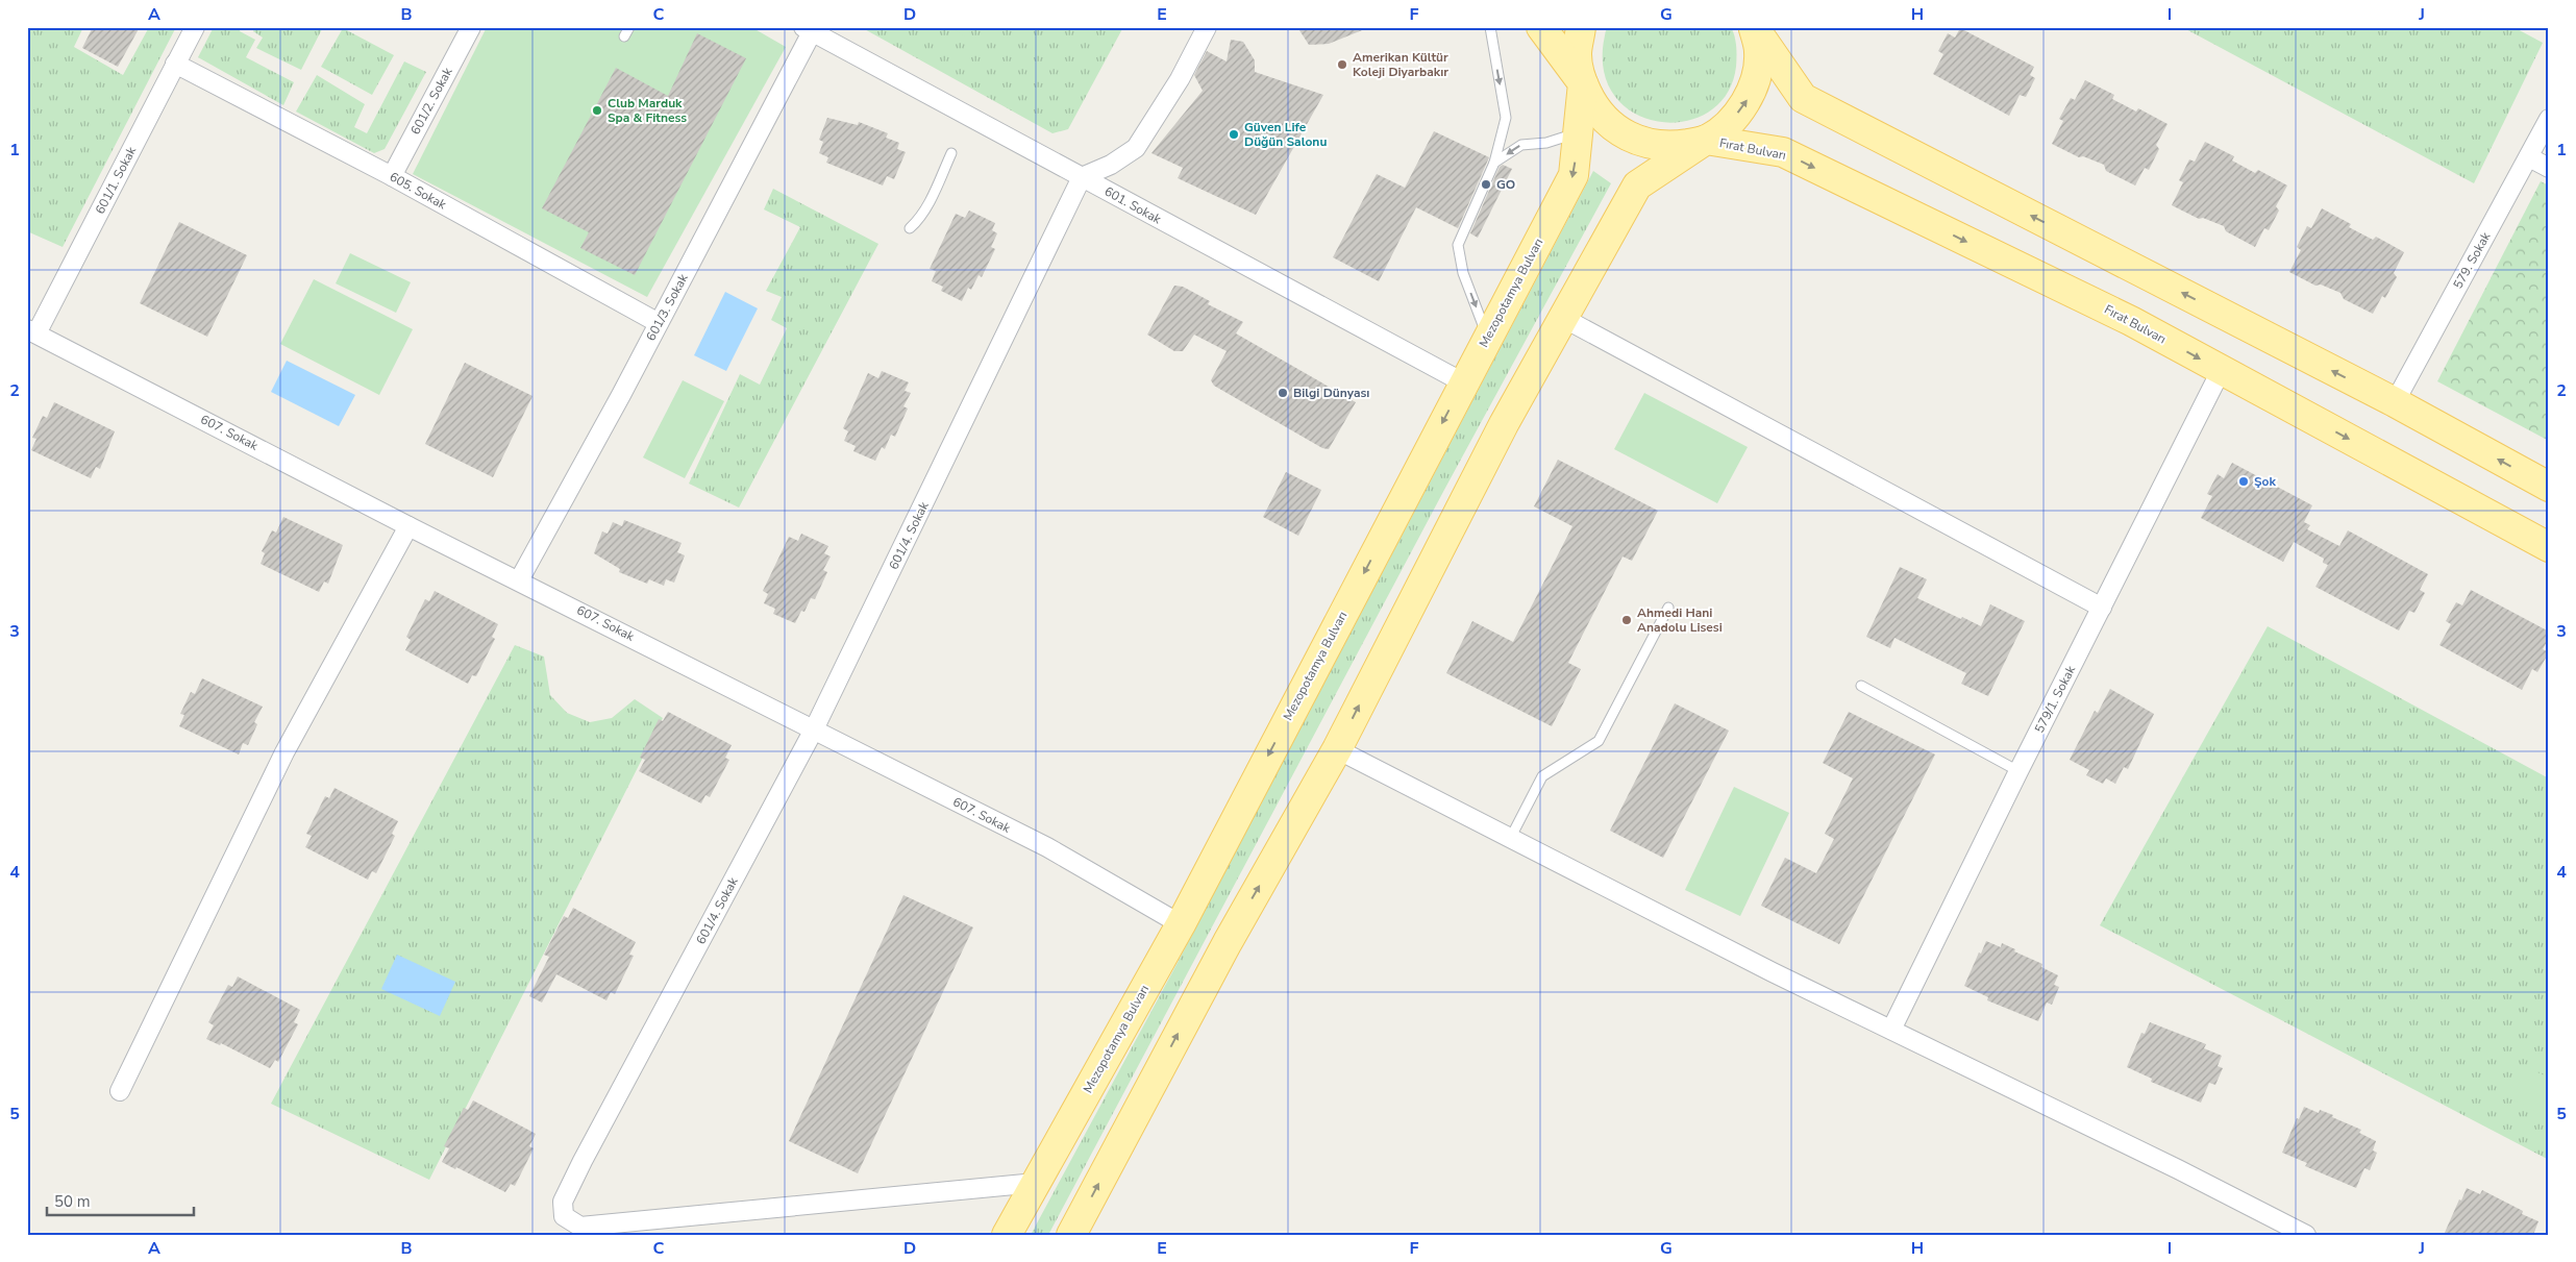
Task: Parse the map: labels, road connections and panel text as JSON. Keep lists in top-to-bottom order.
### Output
{
  "streets": {
    "main road": ["Fırat Bulvarı", "Mezopotamya Bulvarı"],
    "street": [
      "601/2. Sokak",
      "601/1. Sokak",
      "605. Sokak",
      "601. Sokak",
      "579. Sokak",
      "601/3. Sokak",
      "607. Sokak",
      "601/4. Sokak",
      "579/1. Sokak"
    ]
  },
  "crossings": [
    ["601/2. Sokak", "605. Sokak"],
    ["Fırat Bulvarı", "579/1. Sokak"],
    ["601/1. Sokak", "605. Sokak"],
    ["601/1. Sokak", "607. Sokak"],
    ["605. Sokak", "601/3. Sokak"],
    ["601. Sokak", "Mezopotamya Bulvarı"],
    ["601. Sokak", "601/3. Sokak"],
    ["601. Sokak", "601/4. Sokak"],
    ["Mezopotamya Bulvarı", "607. Sokak"],
    ["Mezopotamya Bulvarı", "601/4. Sokak"],
    ["601/3. Sokak", "607. Sokak"],
    ["607. Sokak", "601/4. Sokak"]
  ],
  "places": [
    "Amerikan Kültür Koleji Diyarbakır",
    "Club Marduk Spa & Fitness",
    "Güven Life Düğün Salonu",
    "GO",
    "Bilgi Dünyası",
    "Şok",
    "Ahmedi Hani Anadolu Lisesi"
  ],
  "scale_bar": "50 m",
  "grid": {
    "columns": [
      "A",
      "B",
      "C",
      "D",
      "E",
      "F",
      "G",
      "H",
      "I",
      "J"
    ],
    "rows": [
      "1",
      "2",
      "3",
      "4",
      "5"
    ]
  }
}
